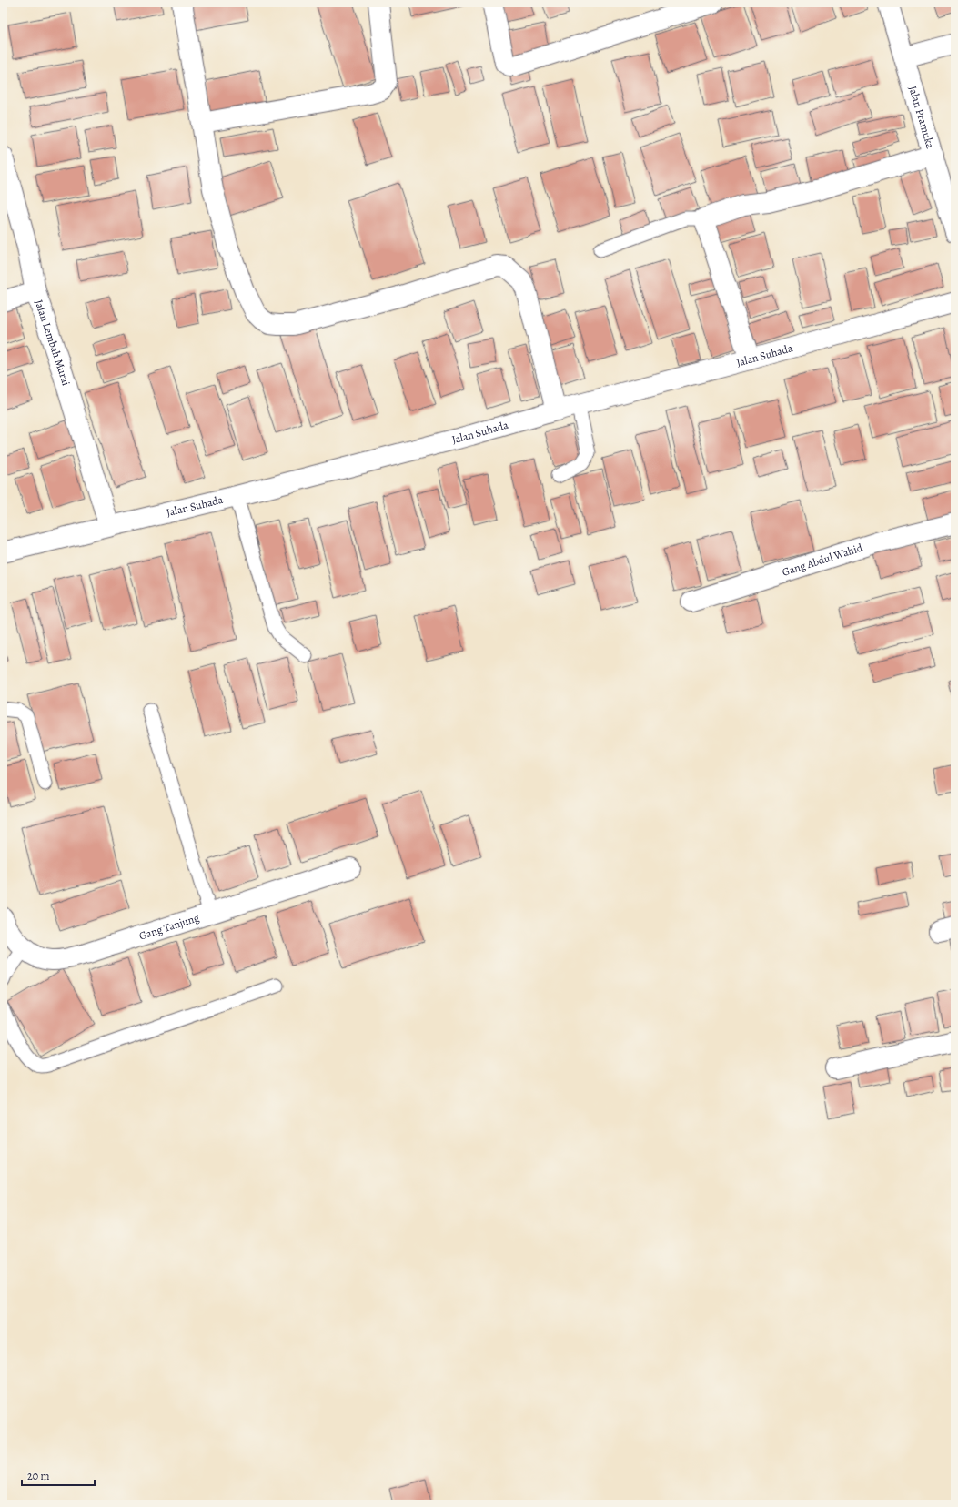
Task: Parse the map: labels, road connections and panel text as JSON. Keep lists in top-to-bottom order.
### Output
{
  "streets": {
    "street": [
      "Jalan Pramuka",
      "Jalan Lembah Murai",
      "Jalan Suhada",
      "Gang Abdul Wahid",
      "Gang Tanjung"
    ]
  },
  "crossings": [
    ["Jalan Lembah Murai", "Jalan Suhada"]
  ],
  "scale_bar": "20 m"
}
